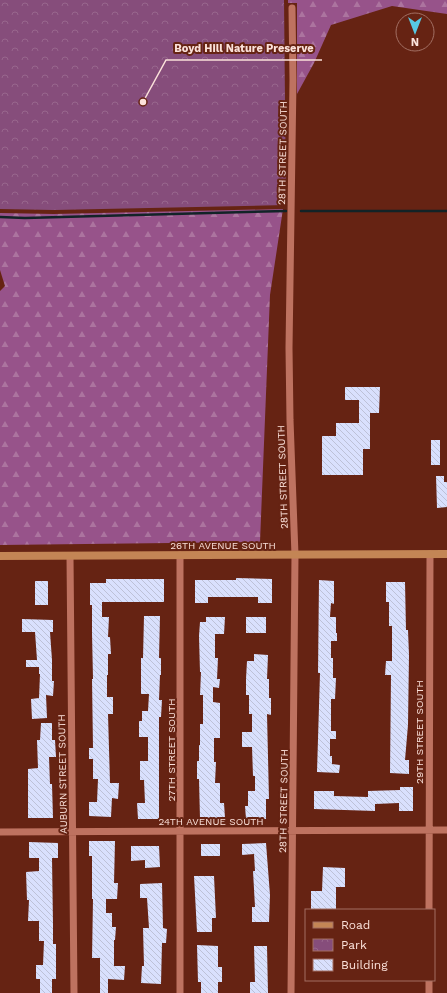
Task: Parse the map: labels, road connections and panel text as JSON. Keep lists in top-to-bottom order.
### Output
{
  "streets": {
    "street": [
      "28TH STREET SOUTH",
      "26TH AVENUE SOUTH",
      "29TH STREET SOUTH",
      "27TH STREET SOUTH",
      "AUBURN STREET SOUTH",
      "24TH AVENUE SOUTH"
    ]
  },
  "crossings": [
    ["28TH STREET SOUTH", "26TH AVENUE SOUTH"],
    ["28TH STREET SOUTH", "24TH AVENUE SOUTH"],
    ["26TH AVENUE SOUTH", "29TH STREET SOUTH"],
    ["26TH AVENUE SOUTH", "27TH STREET SOUTH"],
    ["26TH AVENUE SOUTH", "AUBURN STREET SOUTH"],
    ["29TH STREET SOUTH", "24TH AVENUE SOUTH"],
    ["27TH STREET SOUTH", "24TH AVENUE SOUTH"],
    ["AUBURN STREET SOUTH", "24TH AVENUE SOUTH"]
  ],
  "places": ["Boyd Hill Nature Preserve"],
  "legend": ["Road", "Park", "Building"],
  "north": "bottom"
}
